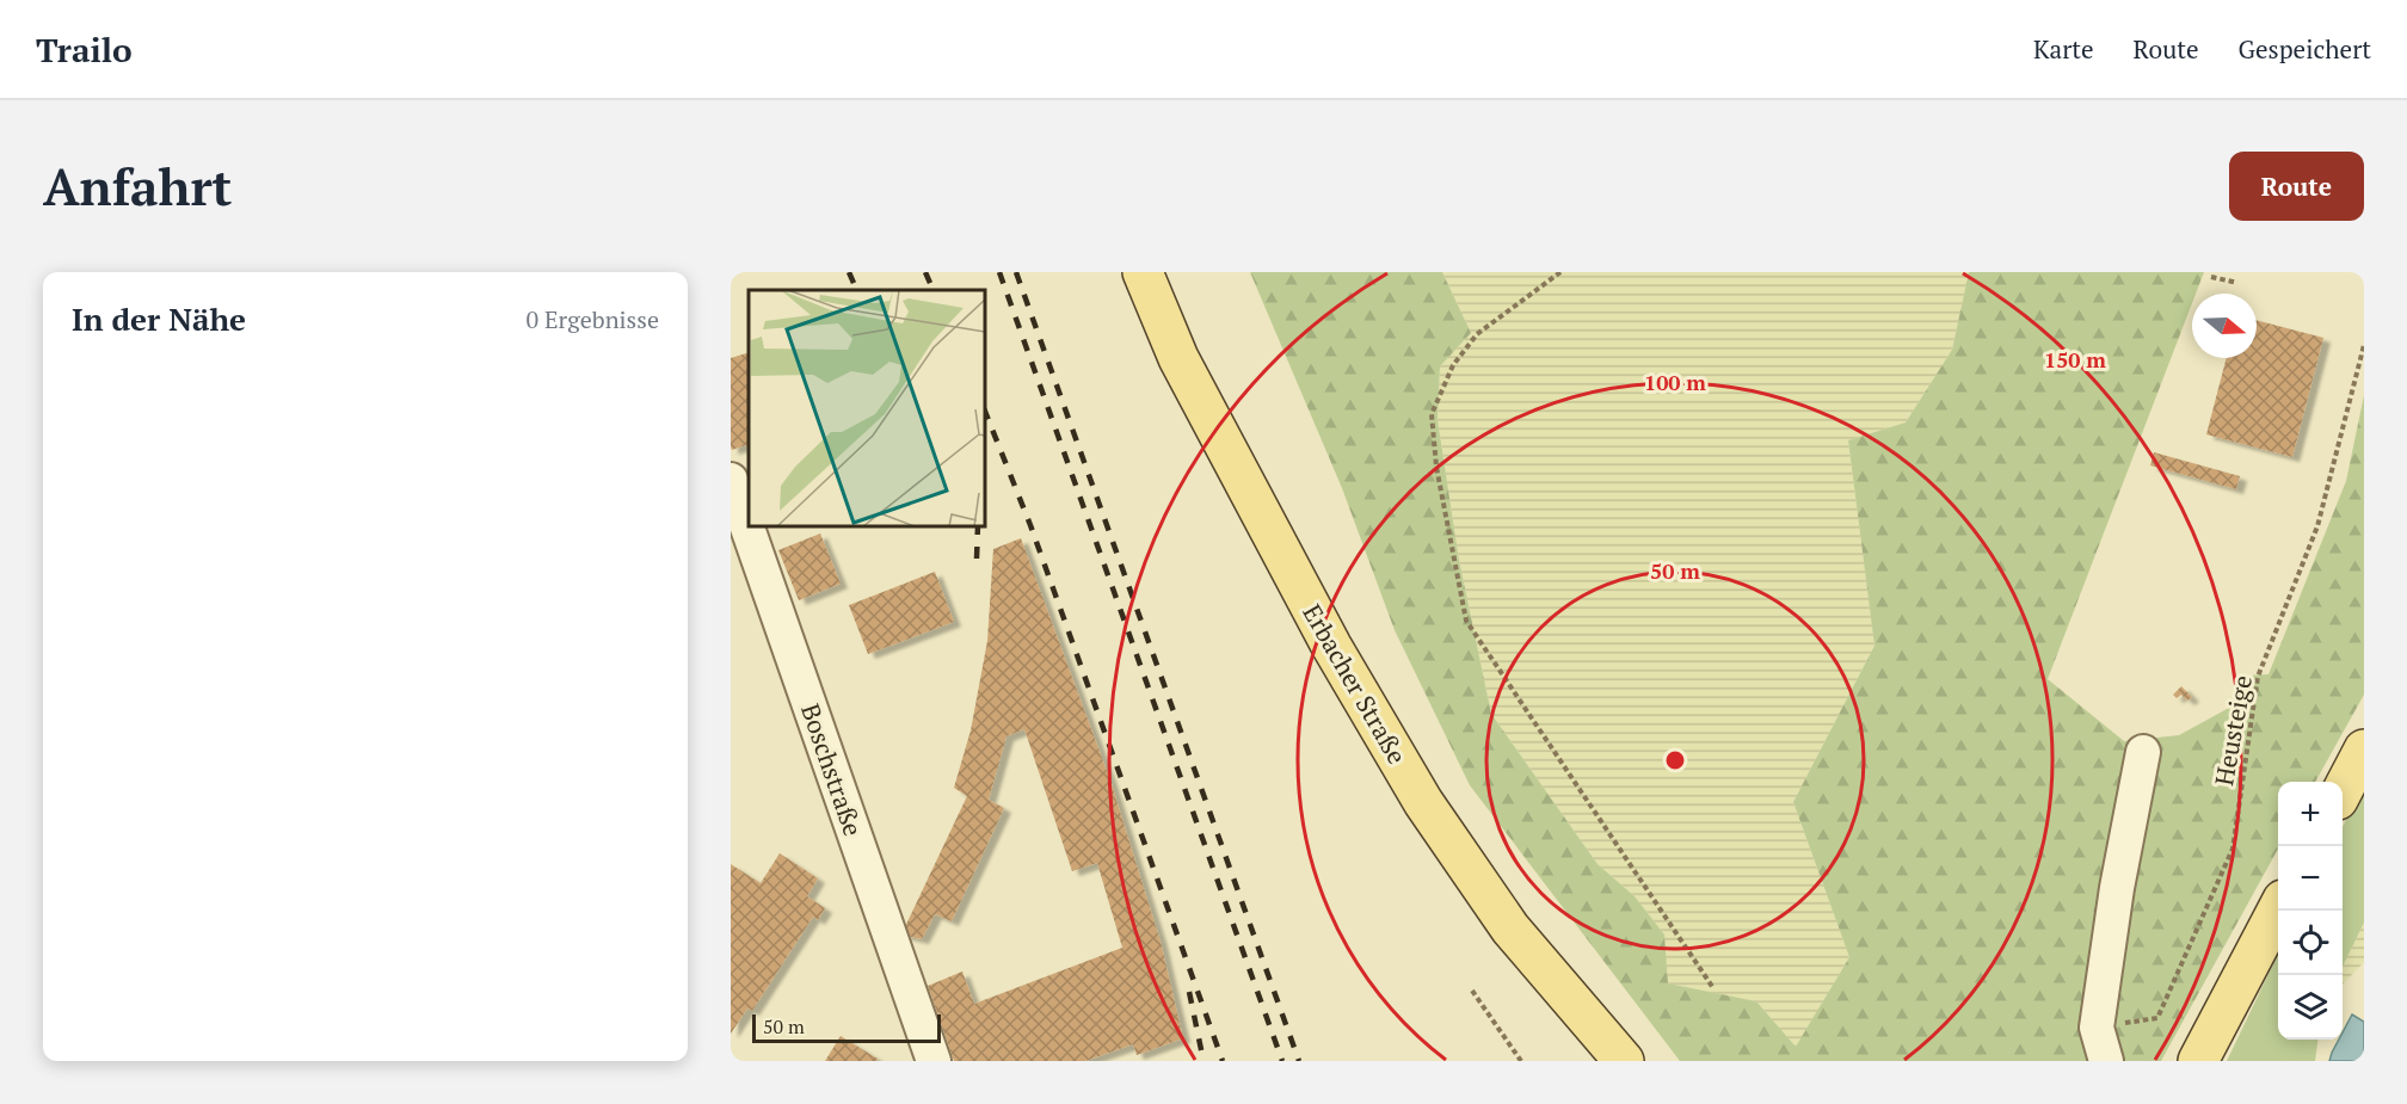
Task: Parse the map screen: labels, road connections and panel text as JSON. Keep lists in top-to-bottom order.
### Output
{
  "streets": {
    "main road": ["Erbacher Straße"],
    "street": ["Boschstraße"],
    "path": ["Heusteige"]
  },
  "scale_bar": "50 m",
  "north": "right",
  "page": {
    "header": "Trailo",
    "nav": ["Karte", "Route", "Gespeichert"],
    "buttons": "Route",
    "title": "Anfahrt",
    "heading": ["In der Nähe", "0 Ergebnisse"],
    "map_buttons": ["+", "−"],
    "scale": "50 m"
  },
  "rings": ["150 m", "100 m", "50 m"]
}
